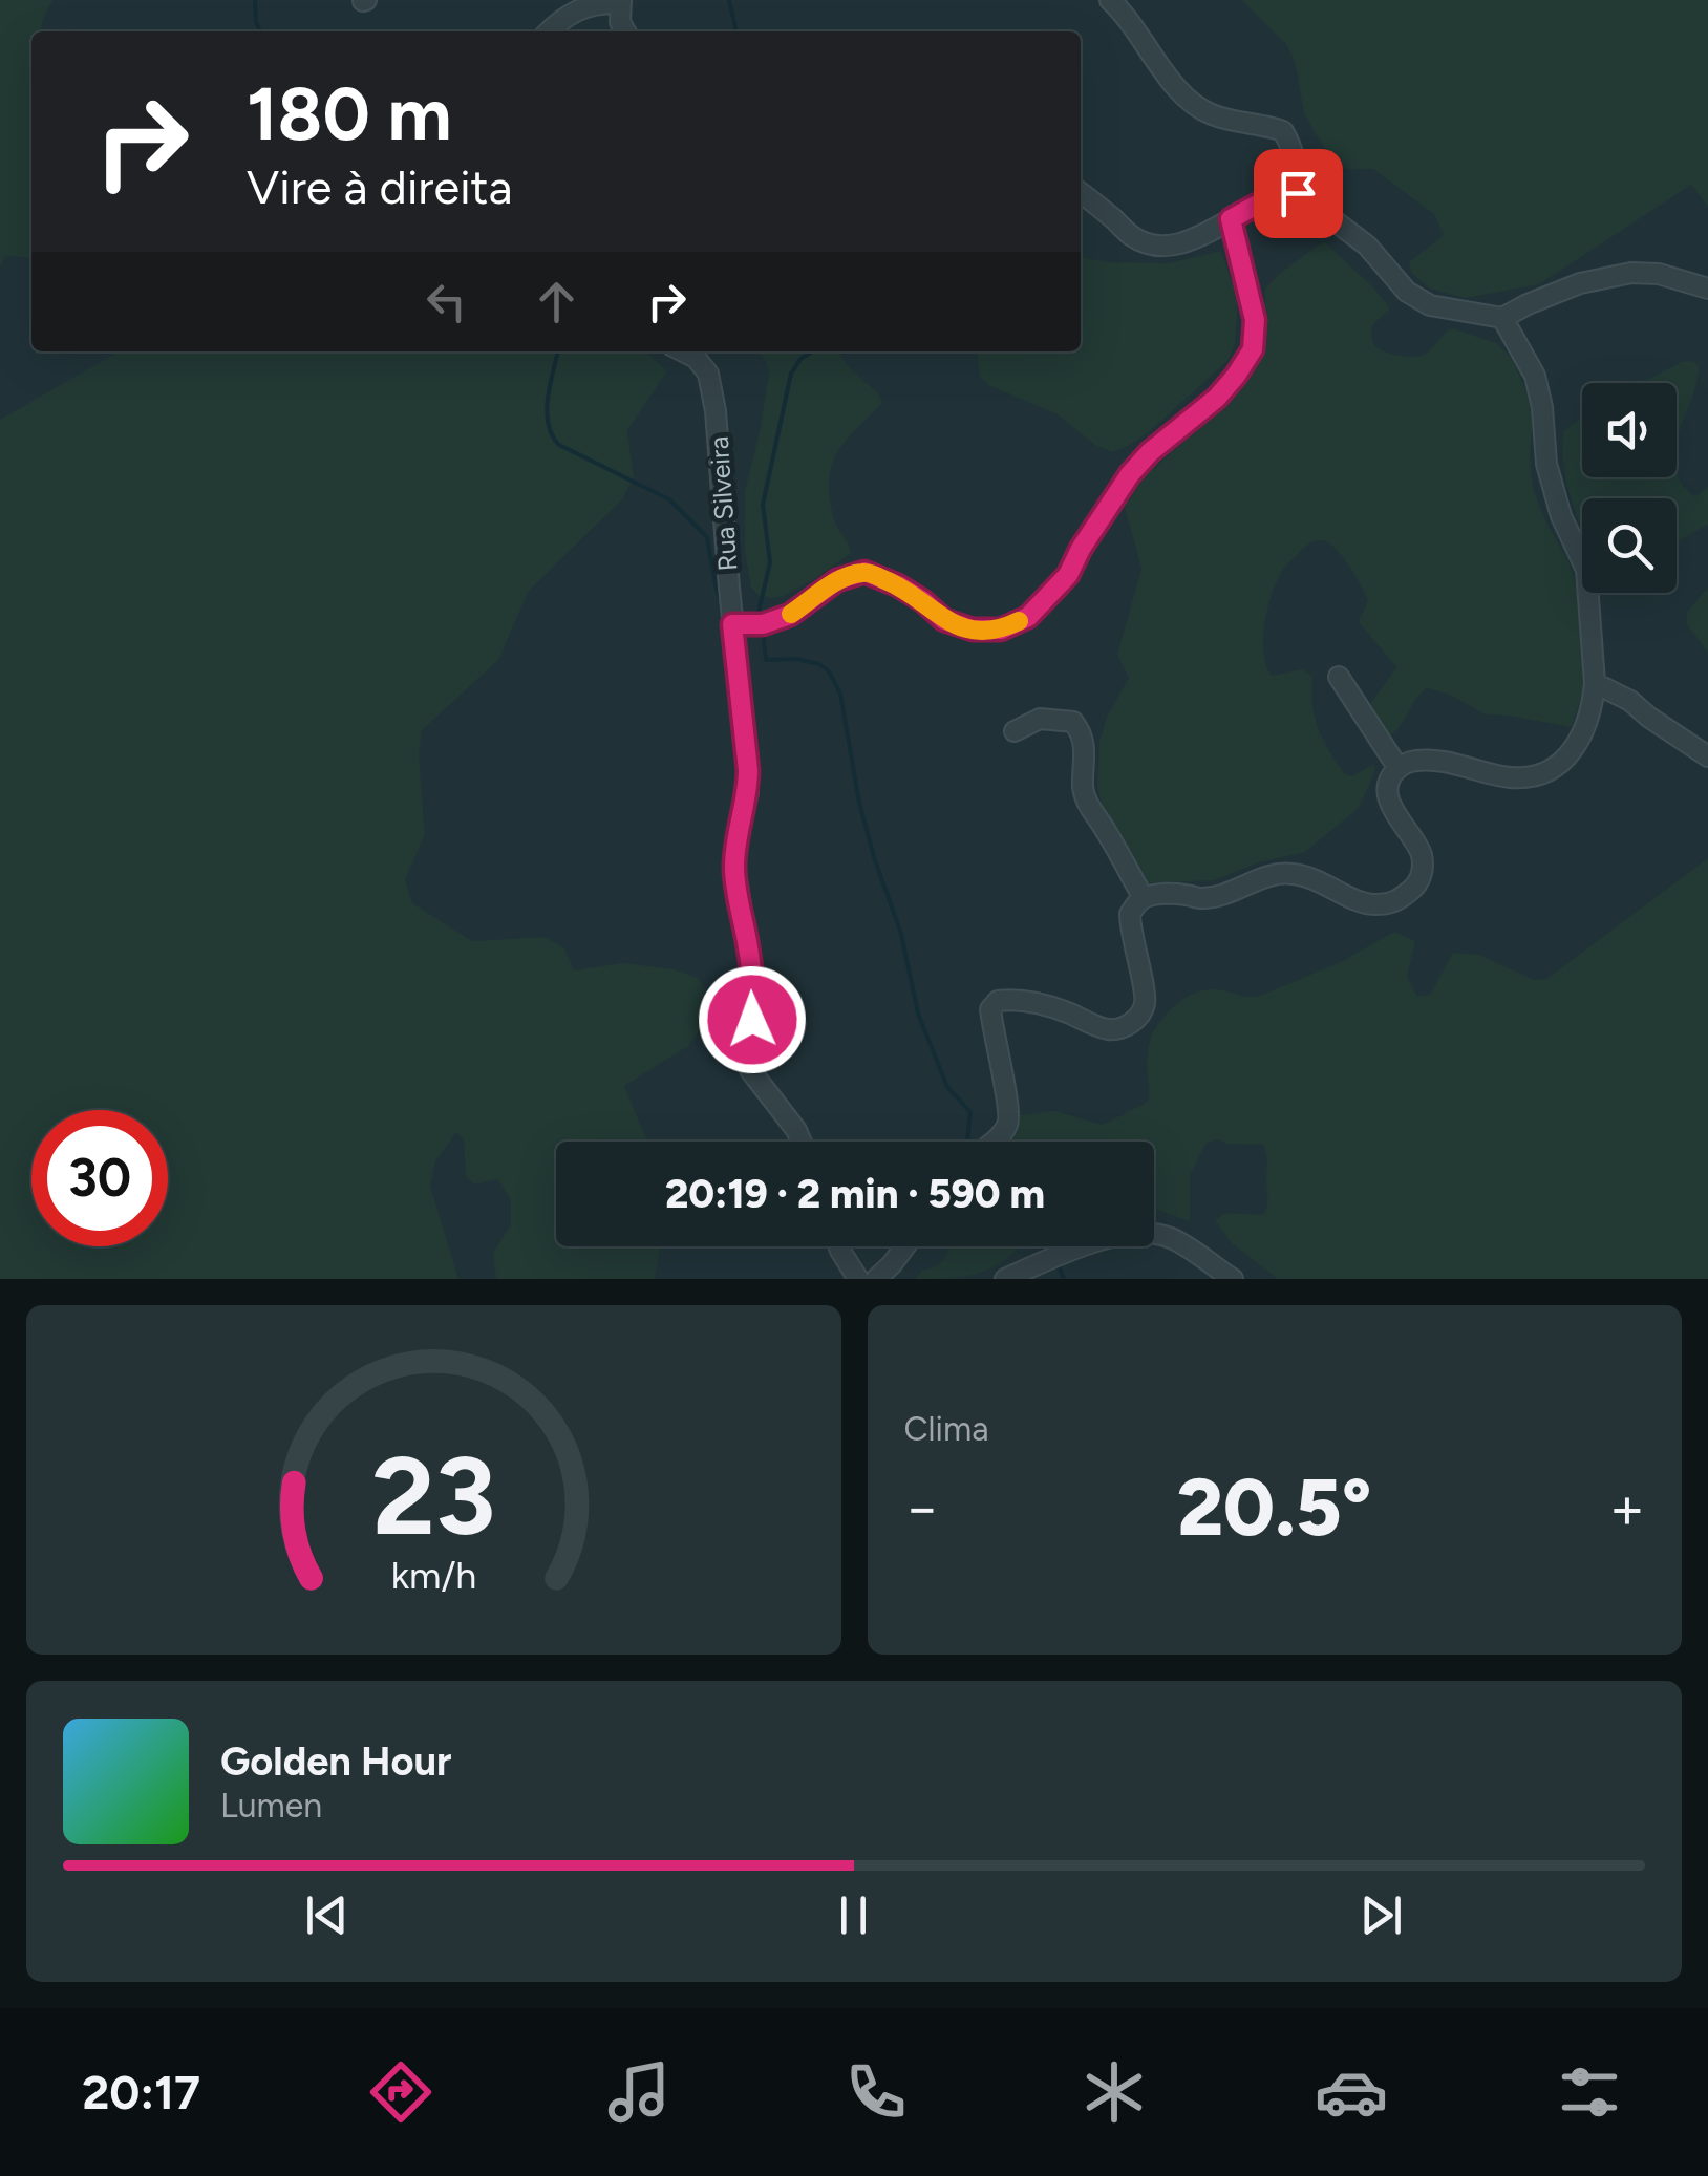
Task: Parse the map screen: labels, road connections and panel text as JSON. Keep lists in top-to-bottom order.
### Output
{
  "streets": {
    "street": ["Rua Silveira"]
  },
  "page": {
    "turn": ["180 m", "Vire à direita"],
    "limit": "30",
    "trip": "20:19 · 2 min · 590 m",
    "tile": "Clima",
    "heat": ["−", "20.5°", "+"],
    "song": ["Golden Hour", "Lumen"],
    "tabs": "20:17",
    "gauge": ["23", "km/h"]
  }
}
